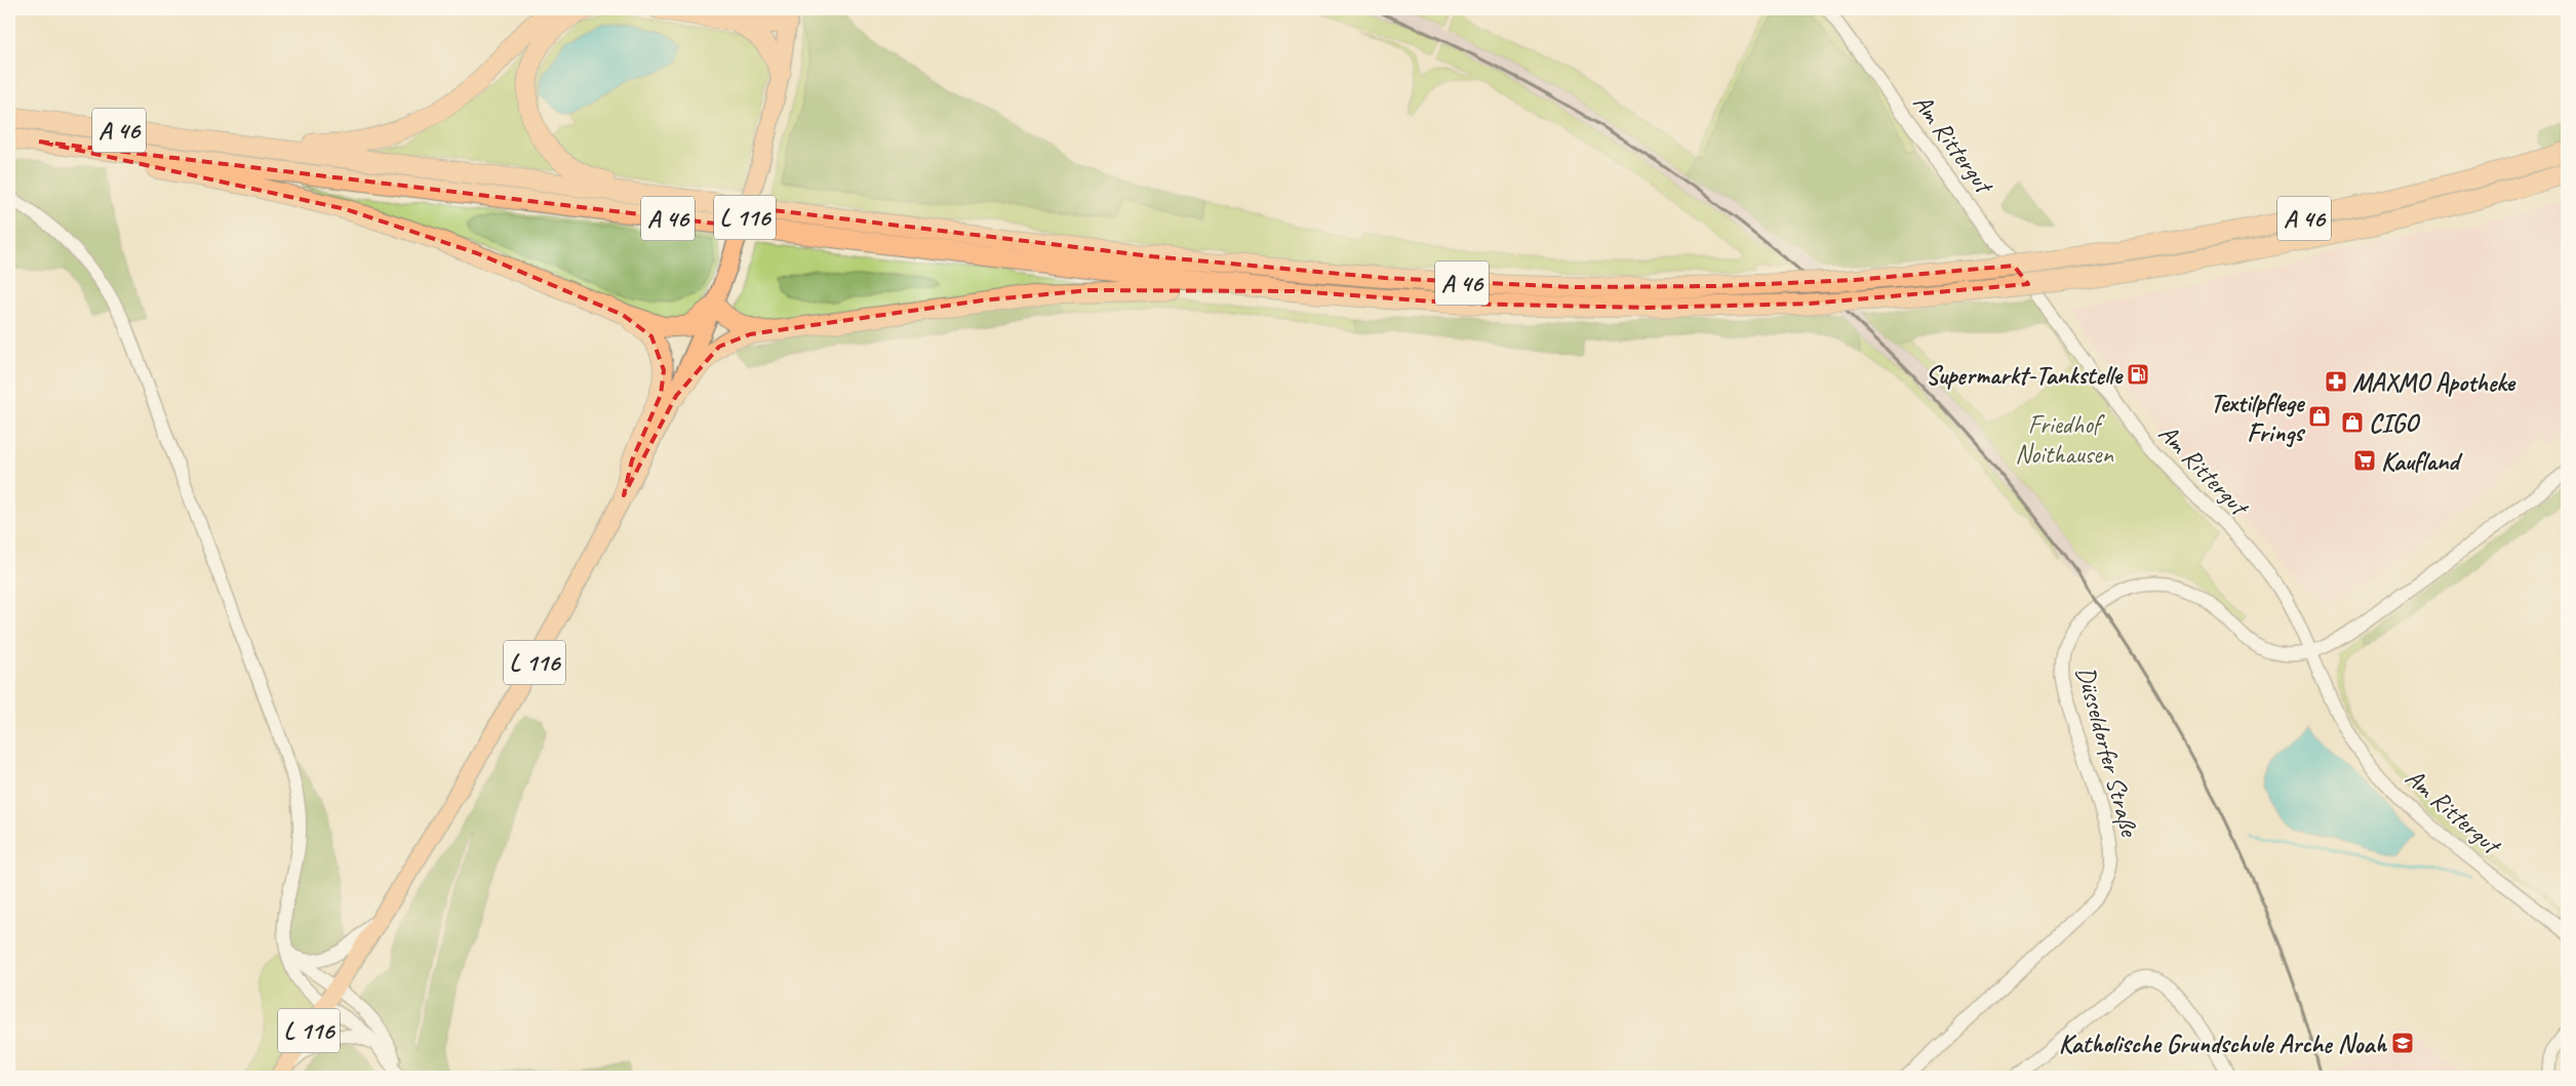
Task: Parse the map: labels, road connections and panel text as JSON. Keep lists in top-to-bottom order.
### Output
{
  "streets": {
    "highway": ["A 46"],
    "main road": ["L 116"],
    "street": ["Am Rittergut", "Düsseldorfer Straße"]
  },
  "crossings": [
    ["Am Rittergut", "Düsseldorfer Straße"]
  ],
  "parks": ["Friedhof Noithausen"],
  "places": {
    "fuel station": ["Supermarkt-Tankstelle"],
    "pharmacy": ["MAXMO Apotheke"],
    "shop": ["Textilpflege Frings", "CIGO"],
    "supermarket": ["Kaufland"],
    "school or university": ["Katholische Grundschule Arche Noah"]
  }
}
